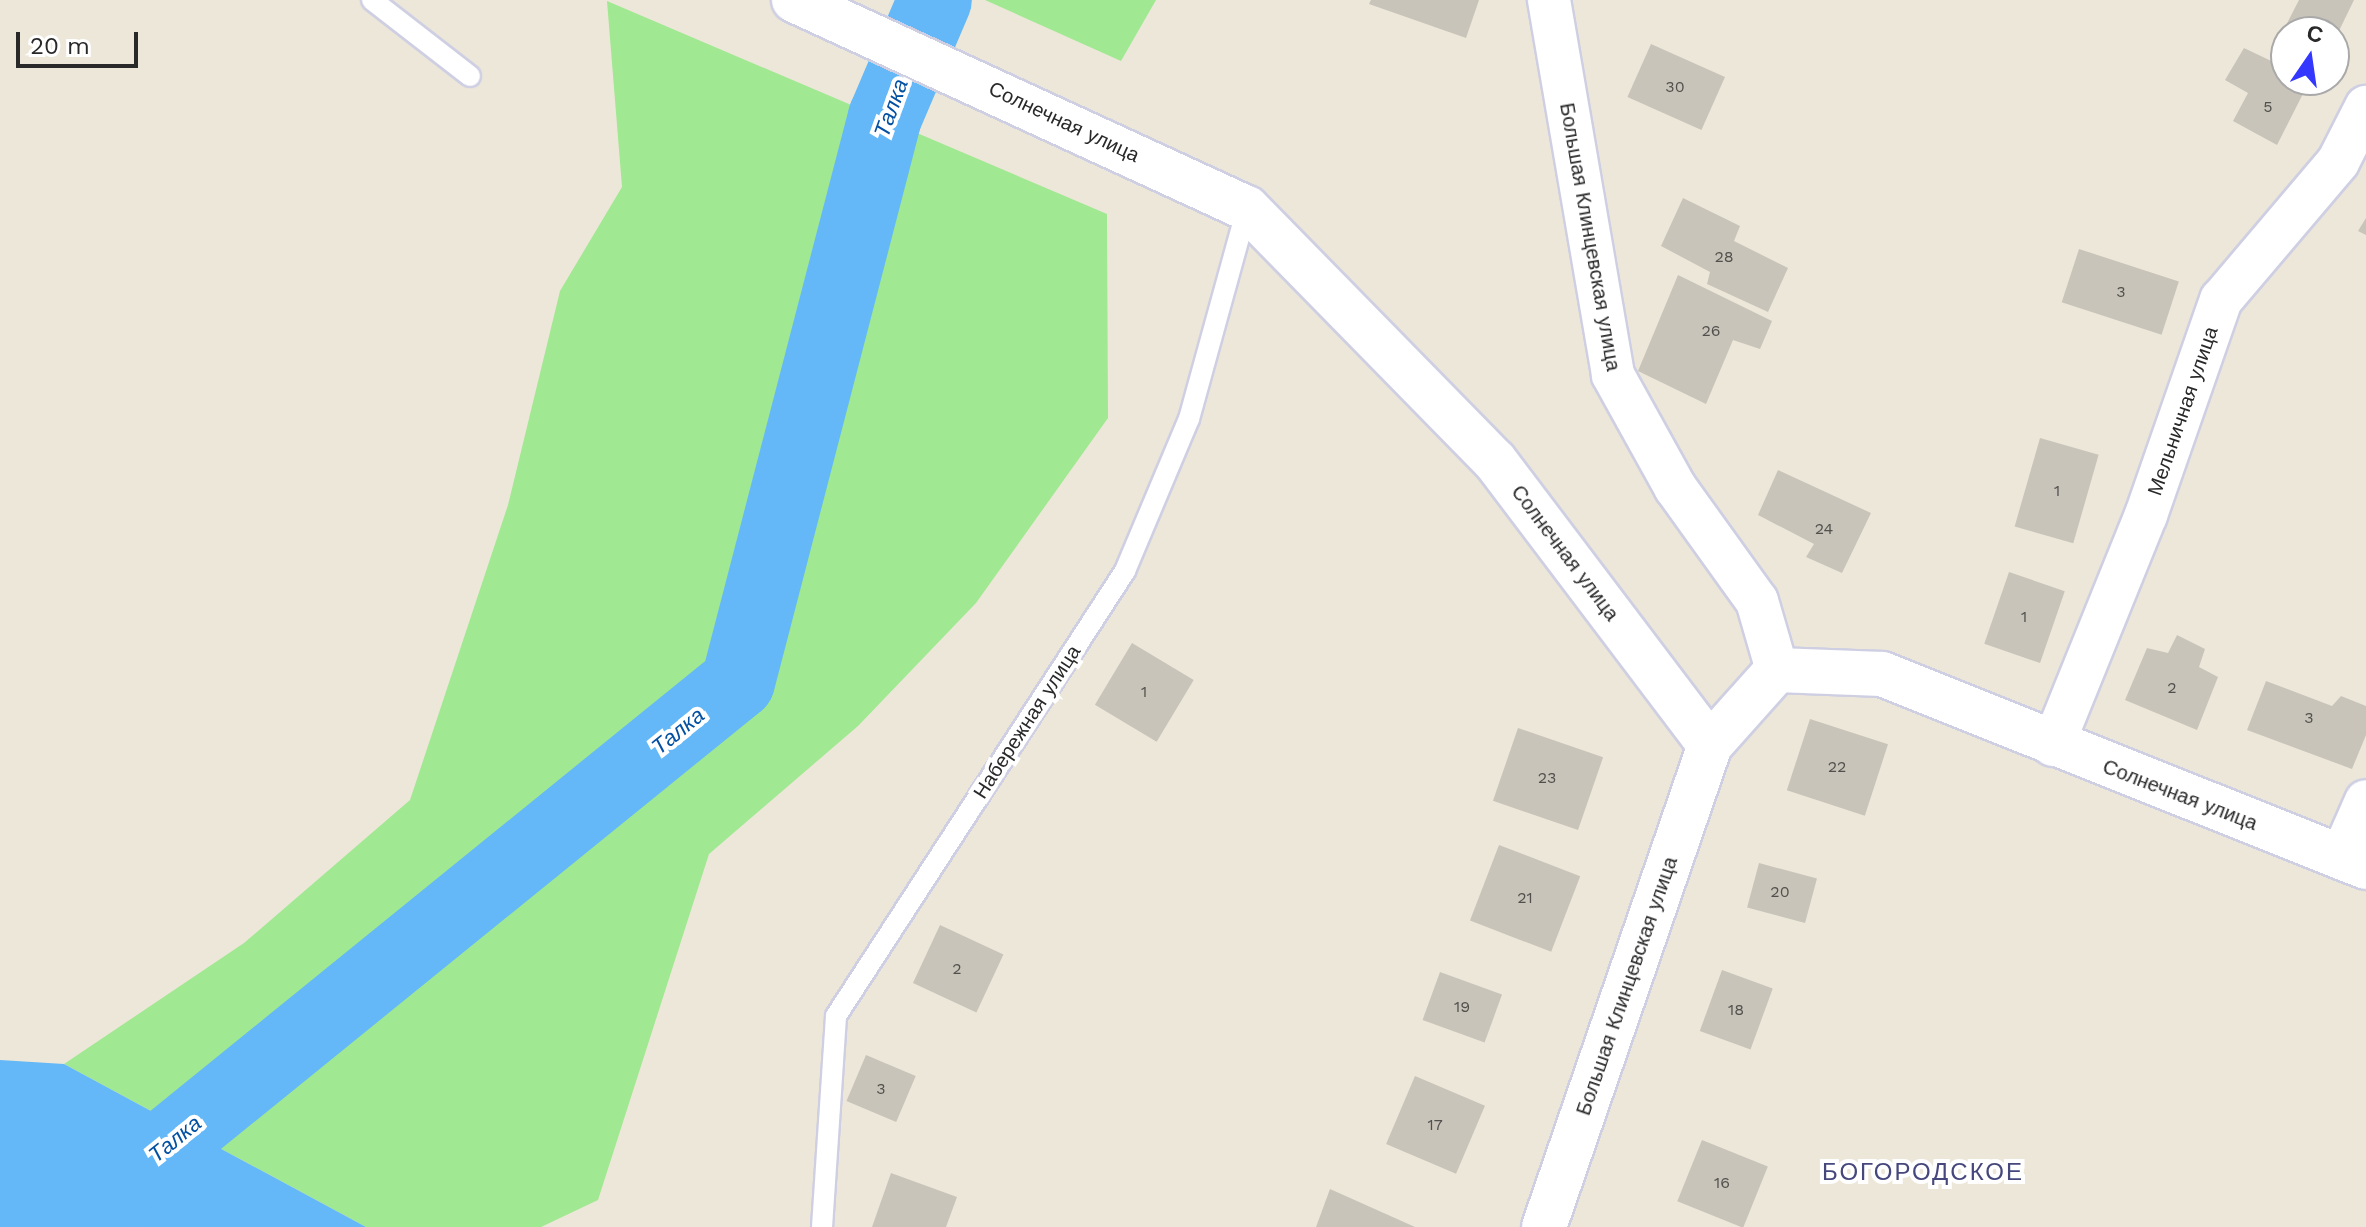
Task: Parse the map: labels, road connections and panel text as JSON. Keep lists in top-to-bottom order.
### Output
{
  "streets": {
    "street": ["Солнечная улица", "Большая Клинцевская улица", "Мельничная улица"],
    "lane": ["Набережная улица"]
  },
  "crossings": [
    ["Солнечная улица", "Большая Клинцевская улица"],
    ["Солнечная улица", "Мельничная улица"],
    ["Солнечная улица", "Набережная улица"]
  ],
  "districts": ["БОГОРОДСКОЕ"],
  "water": ["Талка"],
  "house_numbers": [
    "30",
    "5",
    "28",
    "3",
    "26",
    "1",
    "24",
    "1",
    "2",
    "1",
    "3",
    "22",
    "23",
    "20",
    "21",
    "2",
    "19",
    "18",
    "3",
    "17",
    "16"
  ],
  "scale_bar": "20 m",
  "north": "top"
}
